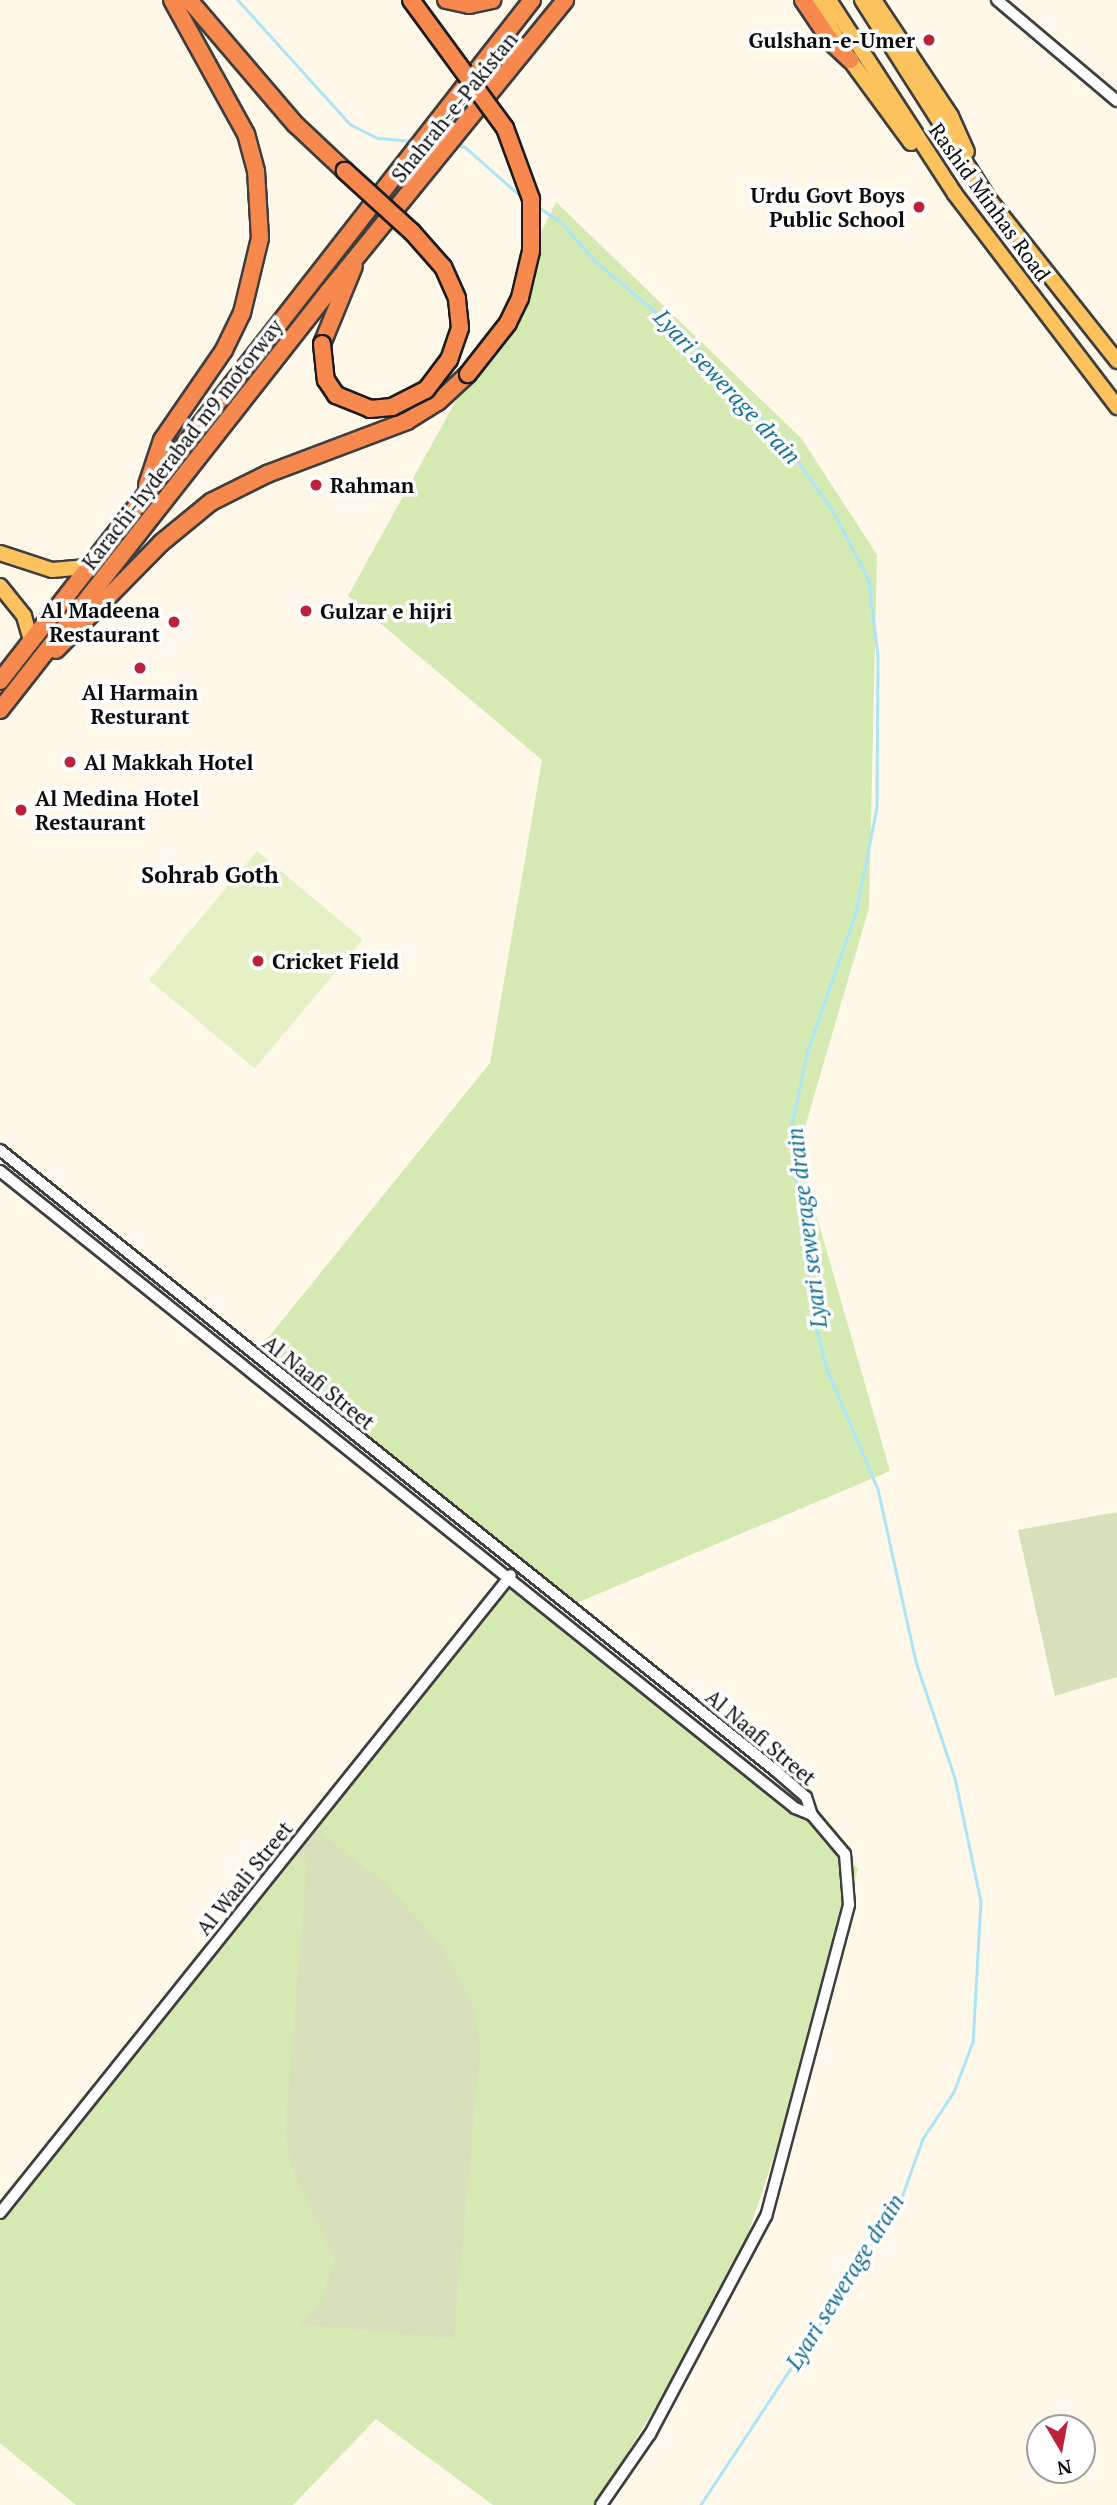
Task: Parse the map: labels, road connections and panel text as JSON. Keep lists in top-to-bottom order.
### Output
{
  "streets": {
    "highway": ["Shahrah-e-Pakistan", "Karachi-hyderabad m9 motorway"],
    "main road": ["Rashid Minhas Road"],
    "street": ["Al Naafi Street", "Al Waali Street"]
  },
  "crossings": [
    ["Shahrah-e-Pakistan", "Karachi-hyderabad m9 motorway"],
    ["Al Naafi Street", "Al Waali Street"]
  ],
  "districts": ["Sohrab Goth"],
  "water": ["Lyari sewerage drain"],
  "places": [
    "Gulshan-e-Umer",
    "Urdu Govt Boys Public School",
    "Rahman",
    "Gulzar e hijri",
    "Al Madeena Restaurant",
    "Al Harmain Resturant",
    "Al Makkah Hotel",
    "Al Medina Hotel Restaurant",
    "Cricket Field"
  ],
  "north": "bottom"
}
